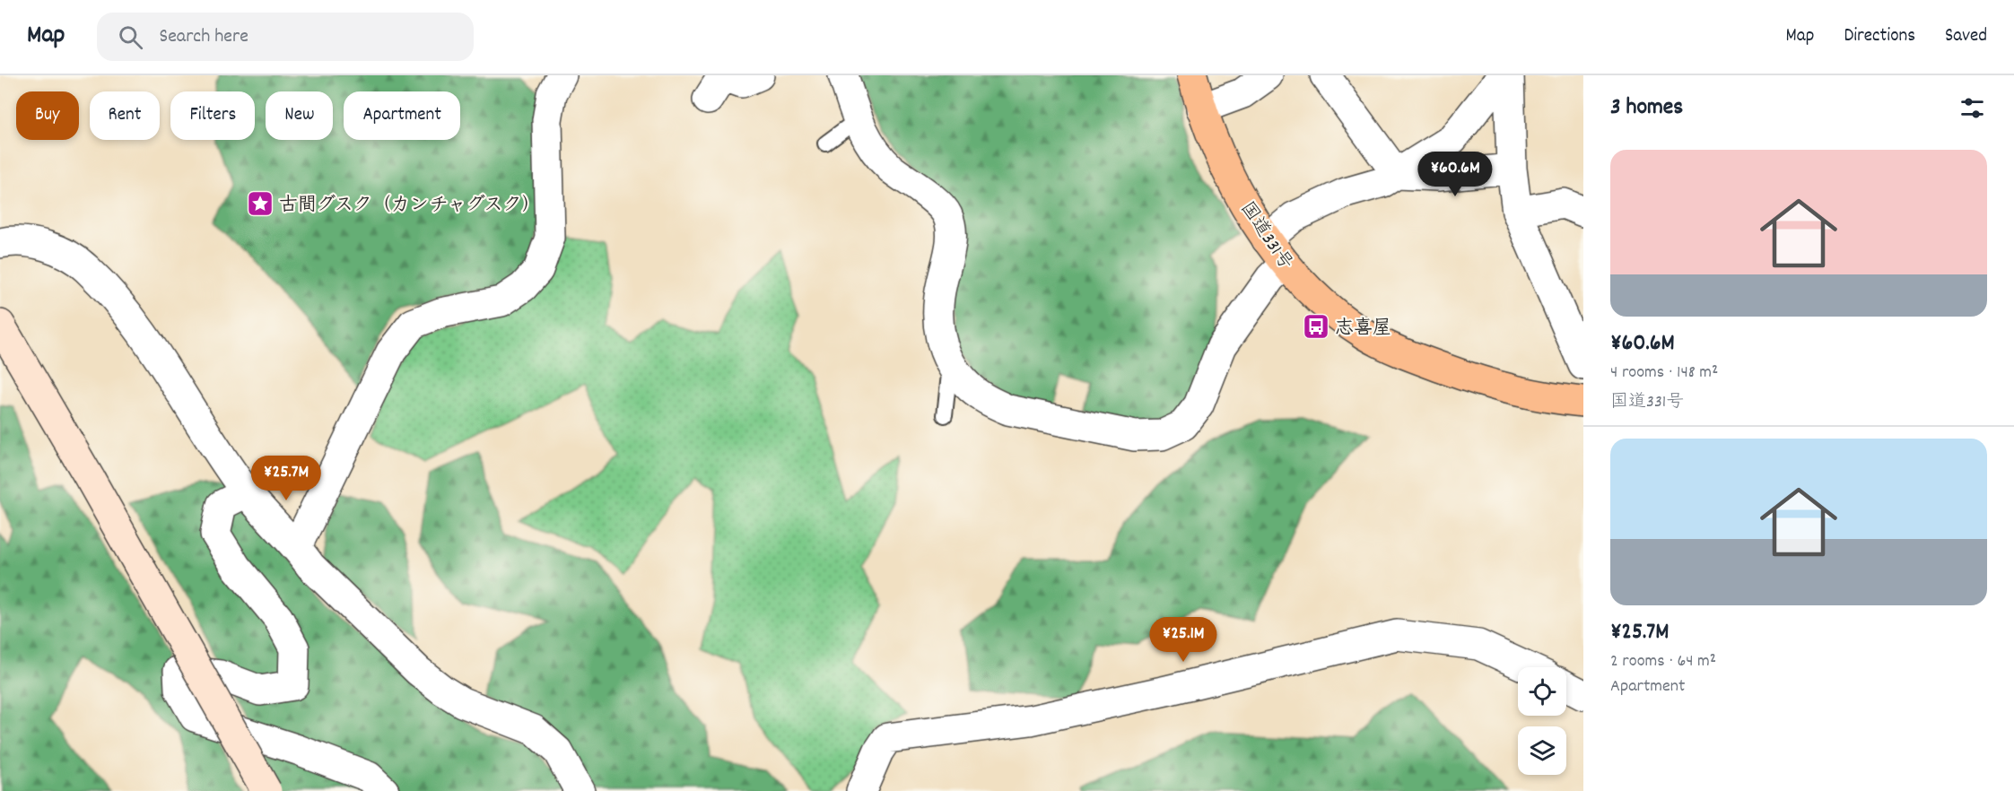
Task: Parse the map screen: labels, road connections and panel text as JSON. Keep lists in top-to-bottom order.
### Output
{
  "streets": {
    "highway": ["国道331号"]
  },
  "places": {
    "place": ["古間グスク（カンチャグスク）"],
    "bus stop": ["志喜屋"]
  },
  "page": {
    "header": "Map",
    "search": "Search here",
    "nav": ["Map", "Directions", "Saved"],
    "heading": "3 homes",
    "chip": [
      "Buy",
      "Rent",
      "Filters",
      "New",
      "Apartment"
    ],
    "list": [
      {
        "name": "¥60.6M",
        "note": "4 rooms · 148 m² · 国道331号"
      },
      {
        "name": "¥25.7M",
        "note": "2 rooms · 64 m² · Apartment"
      }
    ],
    "price": ["¥60.6M", "¥25.7M", "¥25.1M"]
  }
}
